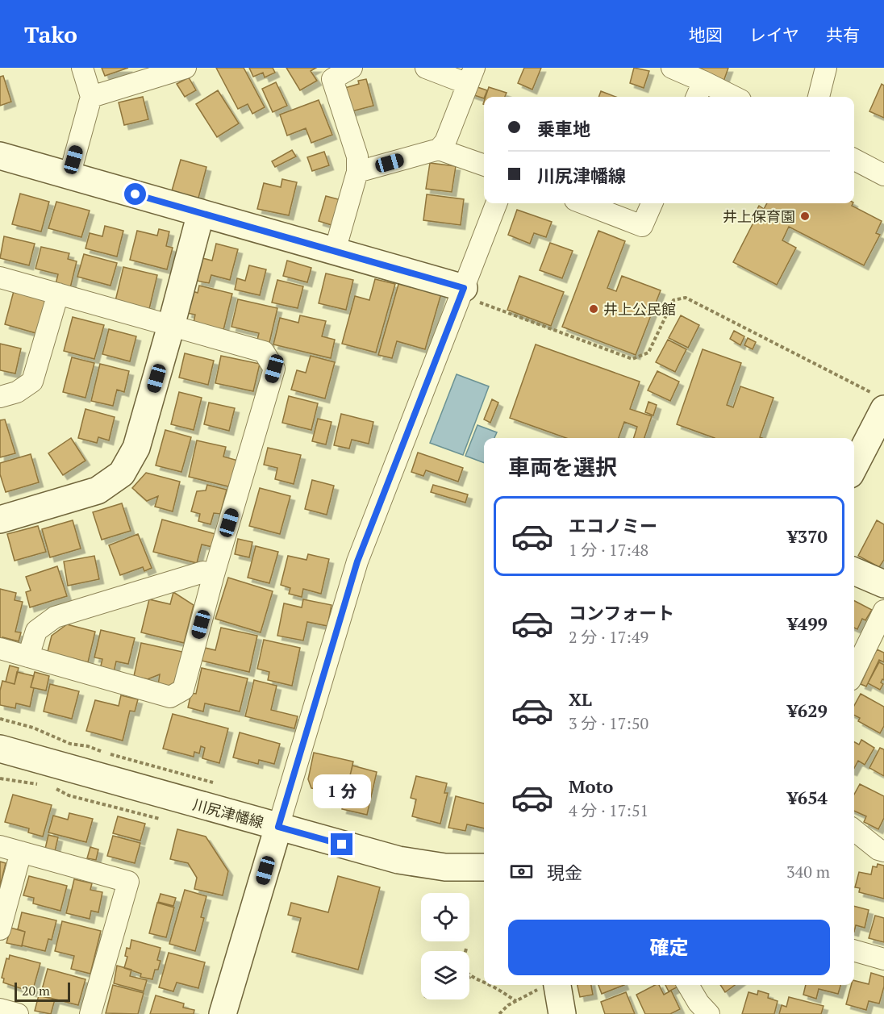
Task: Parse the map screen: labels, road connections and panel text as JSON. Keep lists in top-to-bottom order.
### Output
{
  "streets": {
    "street": ["川尻津幡線"]
  },
  "places": ["井上保育園", "井上公民館"],
  "scale_bar": "20 m",
  "page": {
    "header": "Tako",
    "nav": ["地図", "レイヤ", "共有"],
    "banner": ["乗車地", "川尻津幡線"],
    "heading": "車両を選択",
    "list": [
      {
        "name": "エコノミー",
        "note": "1 分 · 17:48",
        "value": "¥370"
      },
      {
        "name": "コンフォート",
        "note": "2 分 · 17:49",
        "value": "¥499"
      },
      {
        "name": "XL",
        "note": "3 分 · 17:50",
        "value": "¥629"
      },
      {
        "name": "Moto",
        "note": "4 分 · 17:51",
        "value": "¥654"
      }
    ],
    "bubble": "1 分",
    "pay": ["現金", "340 m"],
    "buttons": "確定",
    "scale": "20 m"
  }
}
